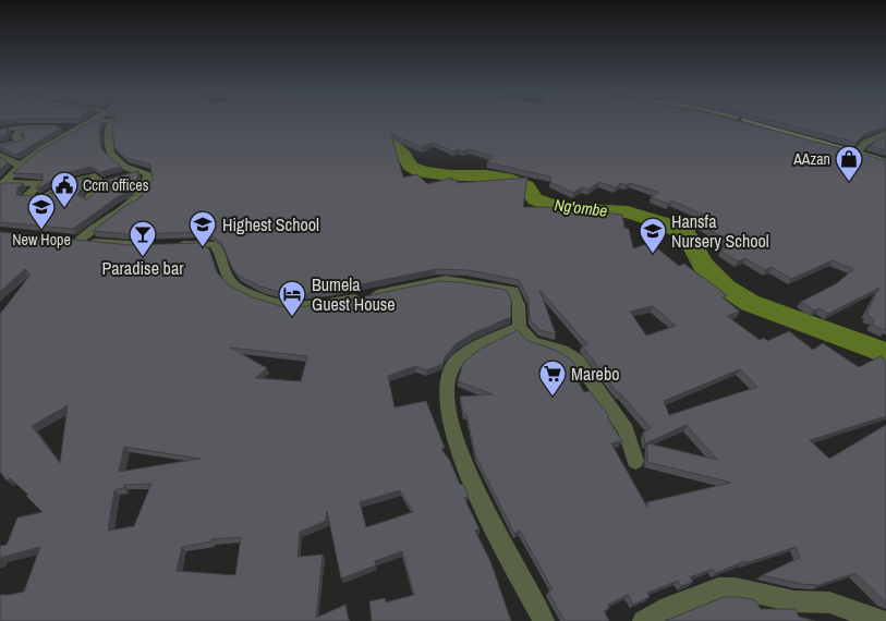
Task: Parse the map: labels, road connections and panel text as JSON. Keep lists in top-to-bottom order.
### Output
{
  "water": ["Ng'ombe"],
  "places": {
    "shop": ["AAzan"],
    "public building": ["Ccm offices"],
    "school or university": ["New Hope", "Highest School", "Hansfa Nursery School"],
    "bar": ["Paradise bar"],
    "hotel": ["Bumela Guest House"],
    "supermarket": ["Marebo"]
  }
}
